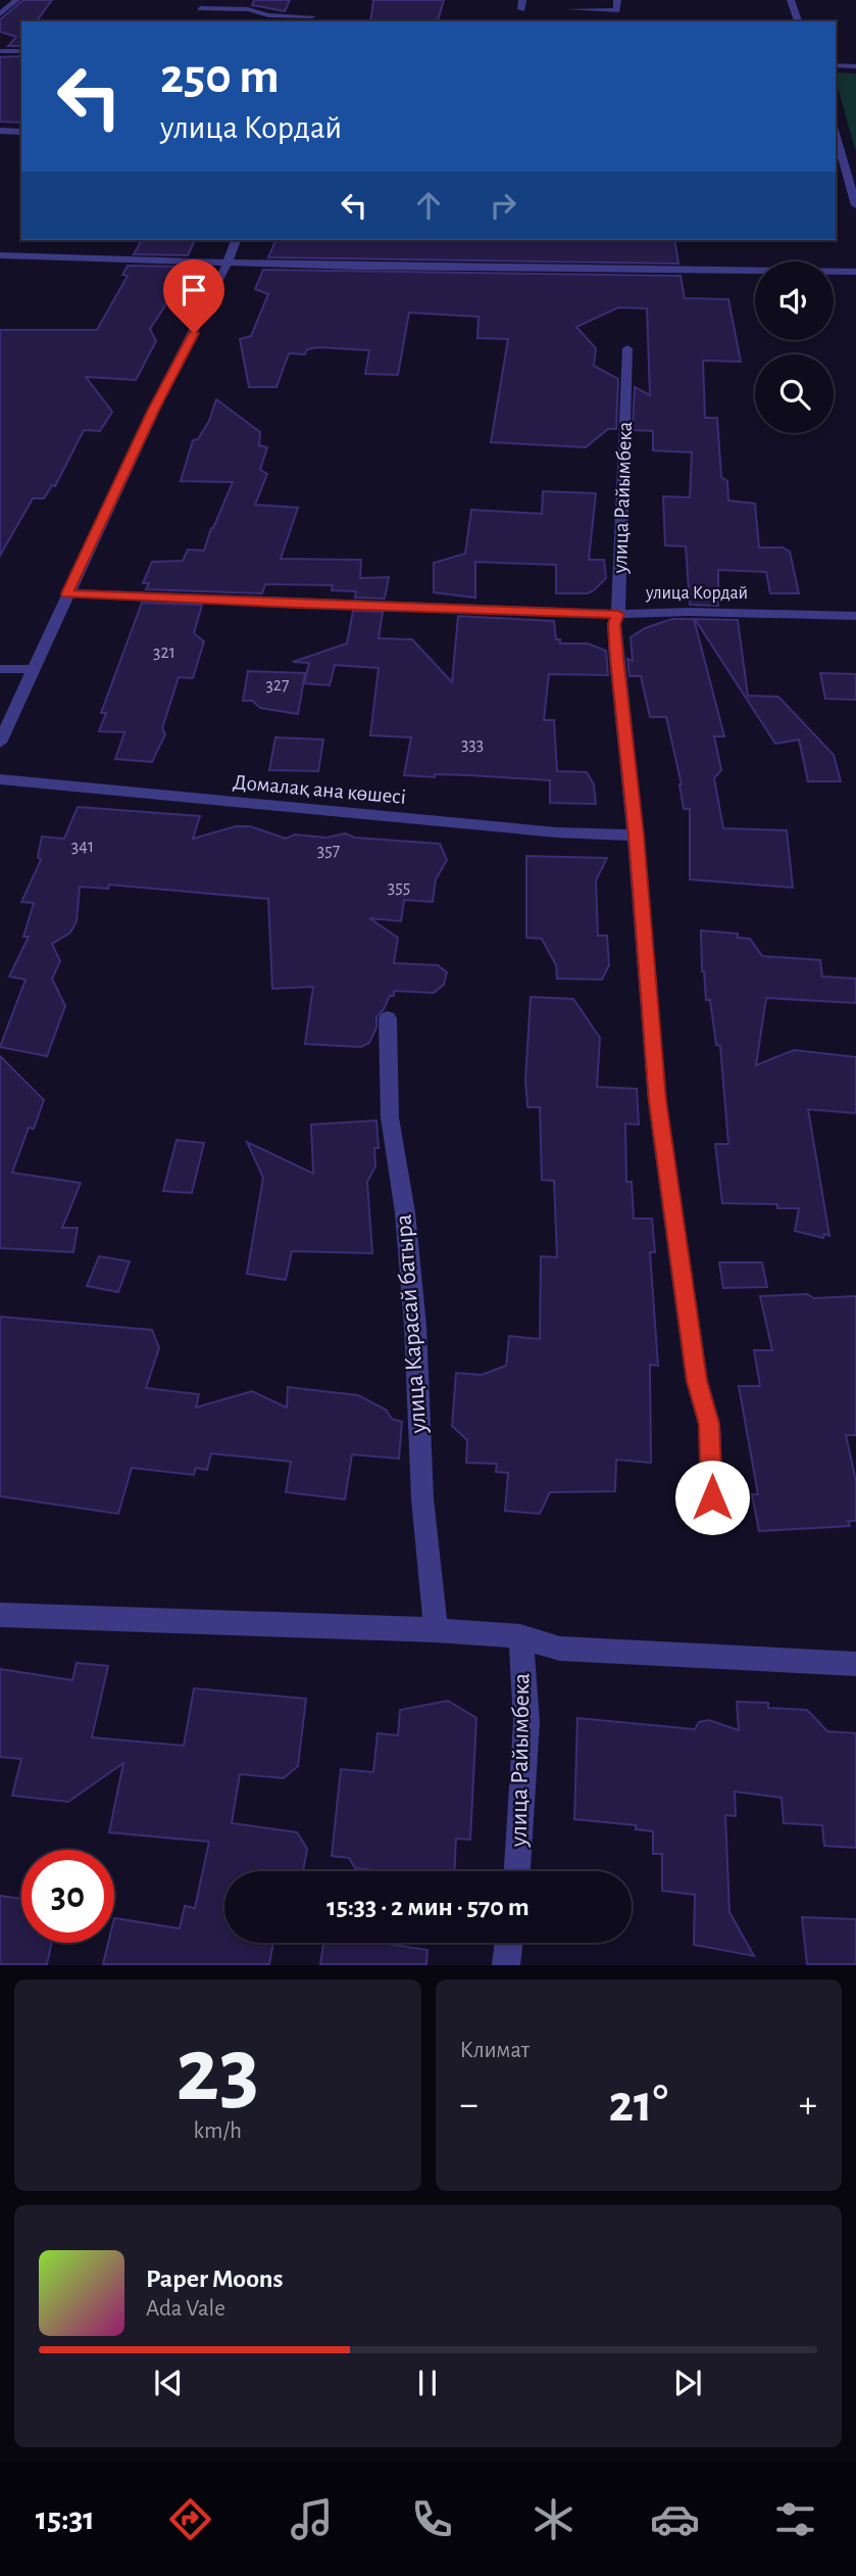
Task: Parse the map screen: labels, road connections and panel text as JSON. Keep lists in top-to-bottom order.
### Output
{
  "streets": {
    "street": [
      "улица Райымбека",
      "улица Кордай",
      "Домалақ ана көшесі",
      "улица Карасай батыра"
    ]
  },
  "crossings": [
    ["улица Райымбека", "улица Кордай"],
    ["улица Райымбека", "Домалақ ана көшесі"]
  ],
  "house_numbers": [
    "321",
    "327",
    "333",
    "341",
    "357",
    "355"
  ],
  "page": {
    "turn": ["250 m", "улица Кордай"],
    "limit": "30",
    "trip": "15:33 · 2 мин · 570 m",
    "tile": [
      ["23", "km/h"],
      "Климат"
    ],
    "heat": ["−", "21°", "+"],
    "song": ["Paper Moons", "Ada Vale"],
    "tabs": "15:31"
  }
}
